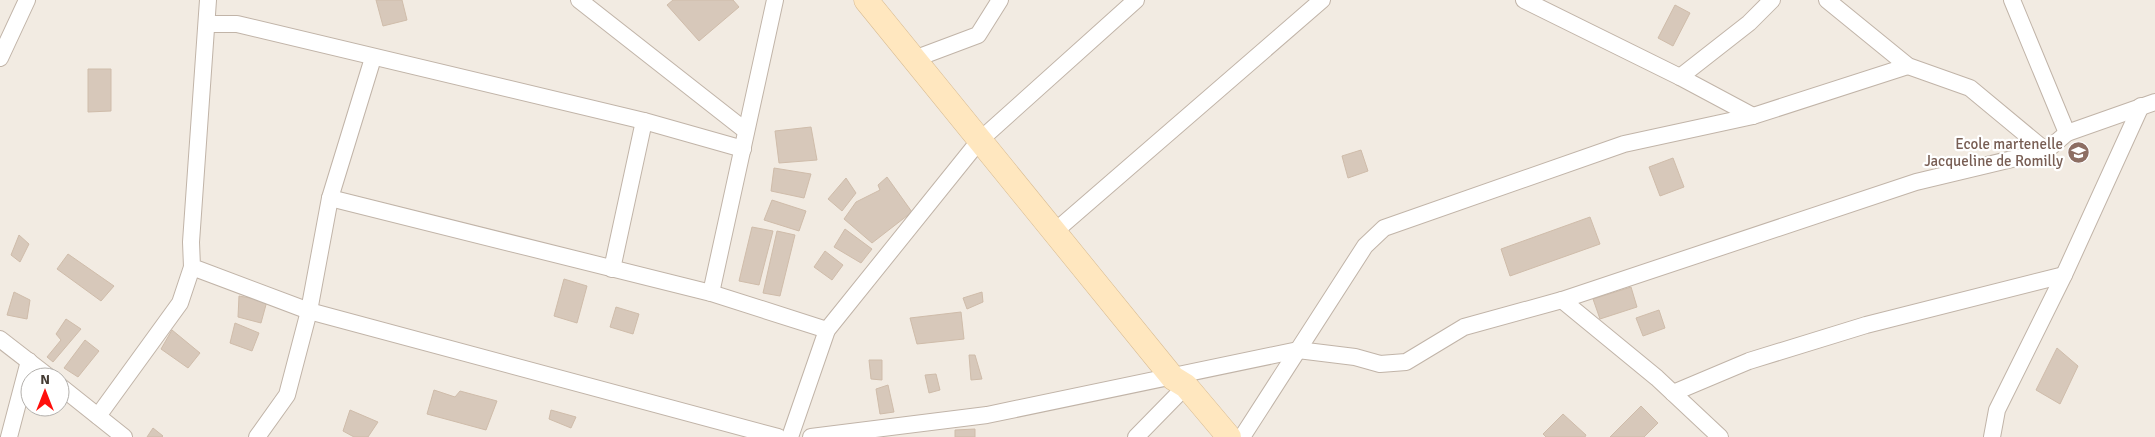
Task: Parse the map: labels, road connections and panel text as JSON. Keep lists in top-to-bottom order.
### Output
{
  "places": {
    "school or university": ["Ecole martenelle Jacqueline de Romilly"]
  },
  "north": "top"
}
